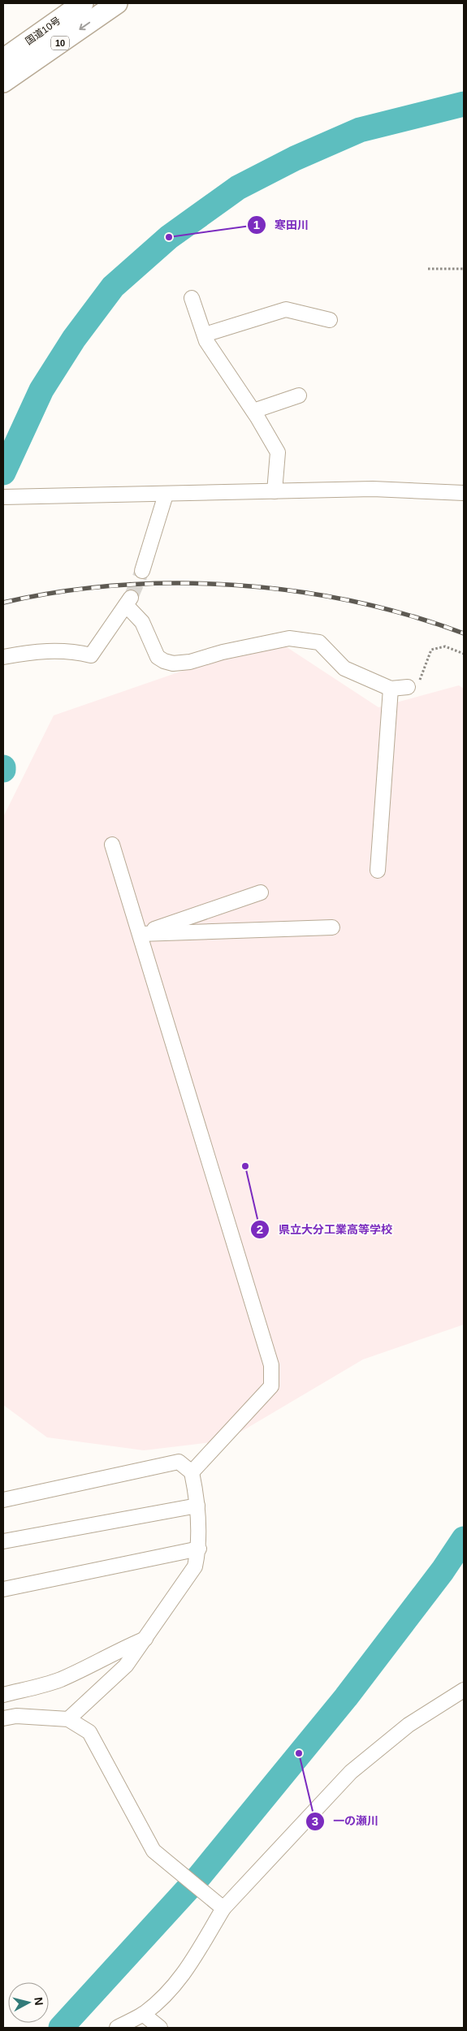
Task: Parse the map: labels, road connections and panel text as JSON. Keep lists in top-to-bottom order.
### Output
{
  "streets": {
    "highway": ["国道10号", "10"]
  },
  "places": ["寒田川", "県立大分工業高等学校", "一の瀬川"],
  "north": "right"
}
